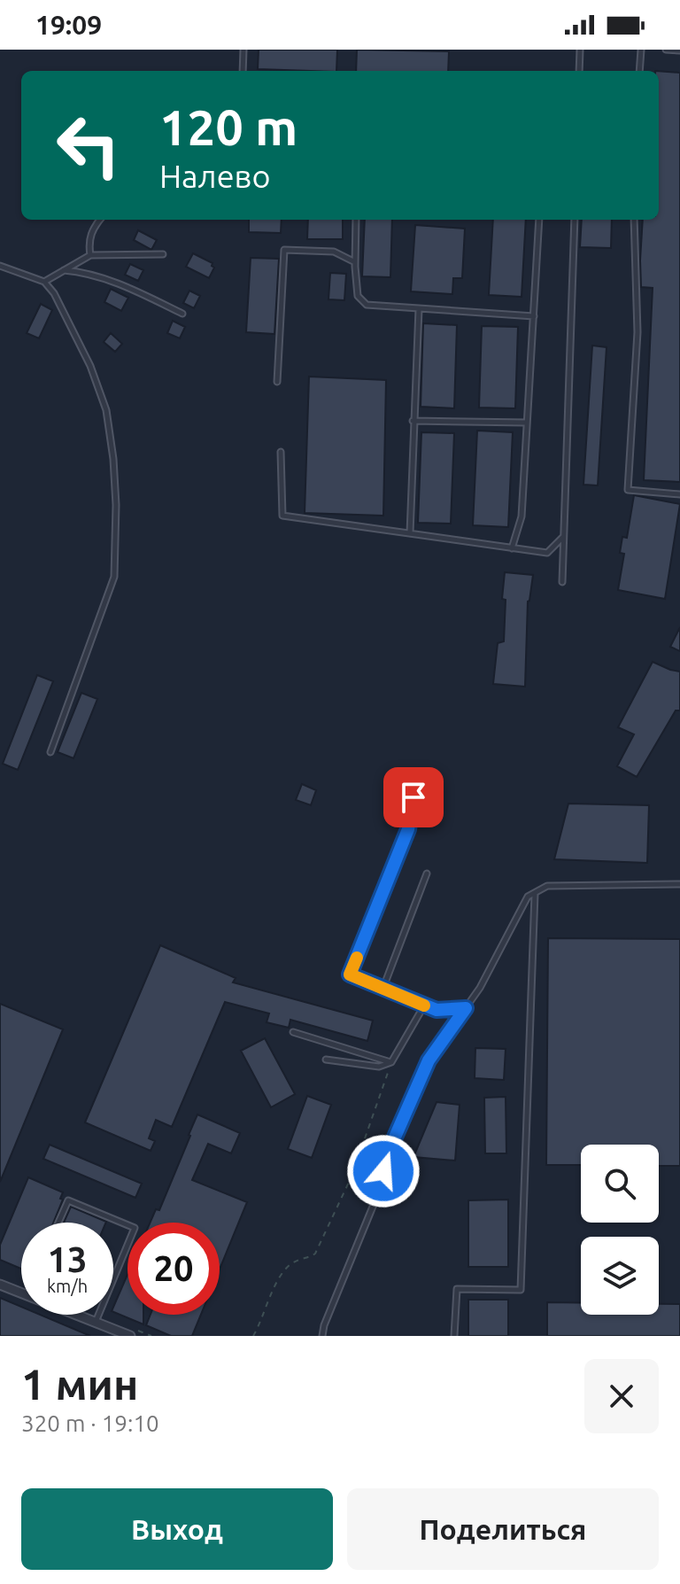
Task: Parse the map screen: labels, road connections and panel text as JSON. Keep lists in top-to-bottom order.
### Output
{
  "page": {
    "status": "19:09",
    "turn": ["120 m", "Налево"],
    "speed": "13 km/h",
    "limit": "20",
    "heading": ["1 мин", "320 m · 19:10"],
    "buttons": ["Выход", "Поделиться"]
  }
}
